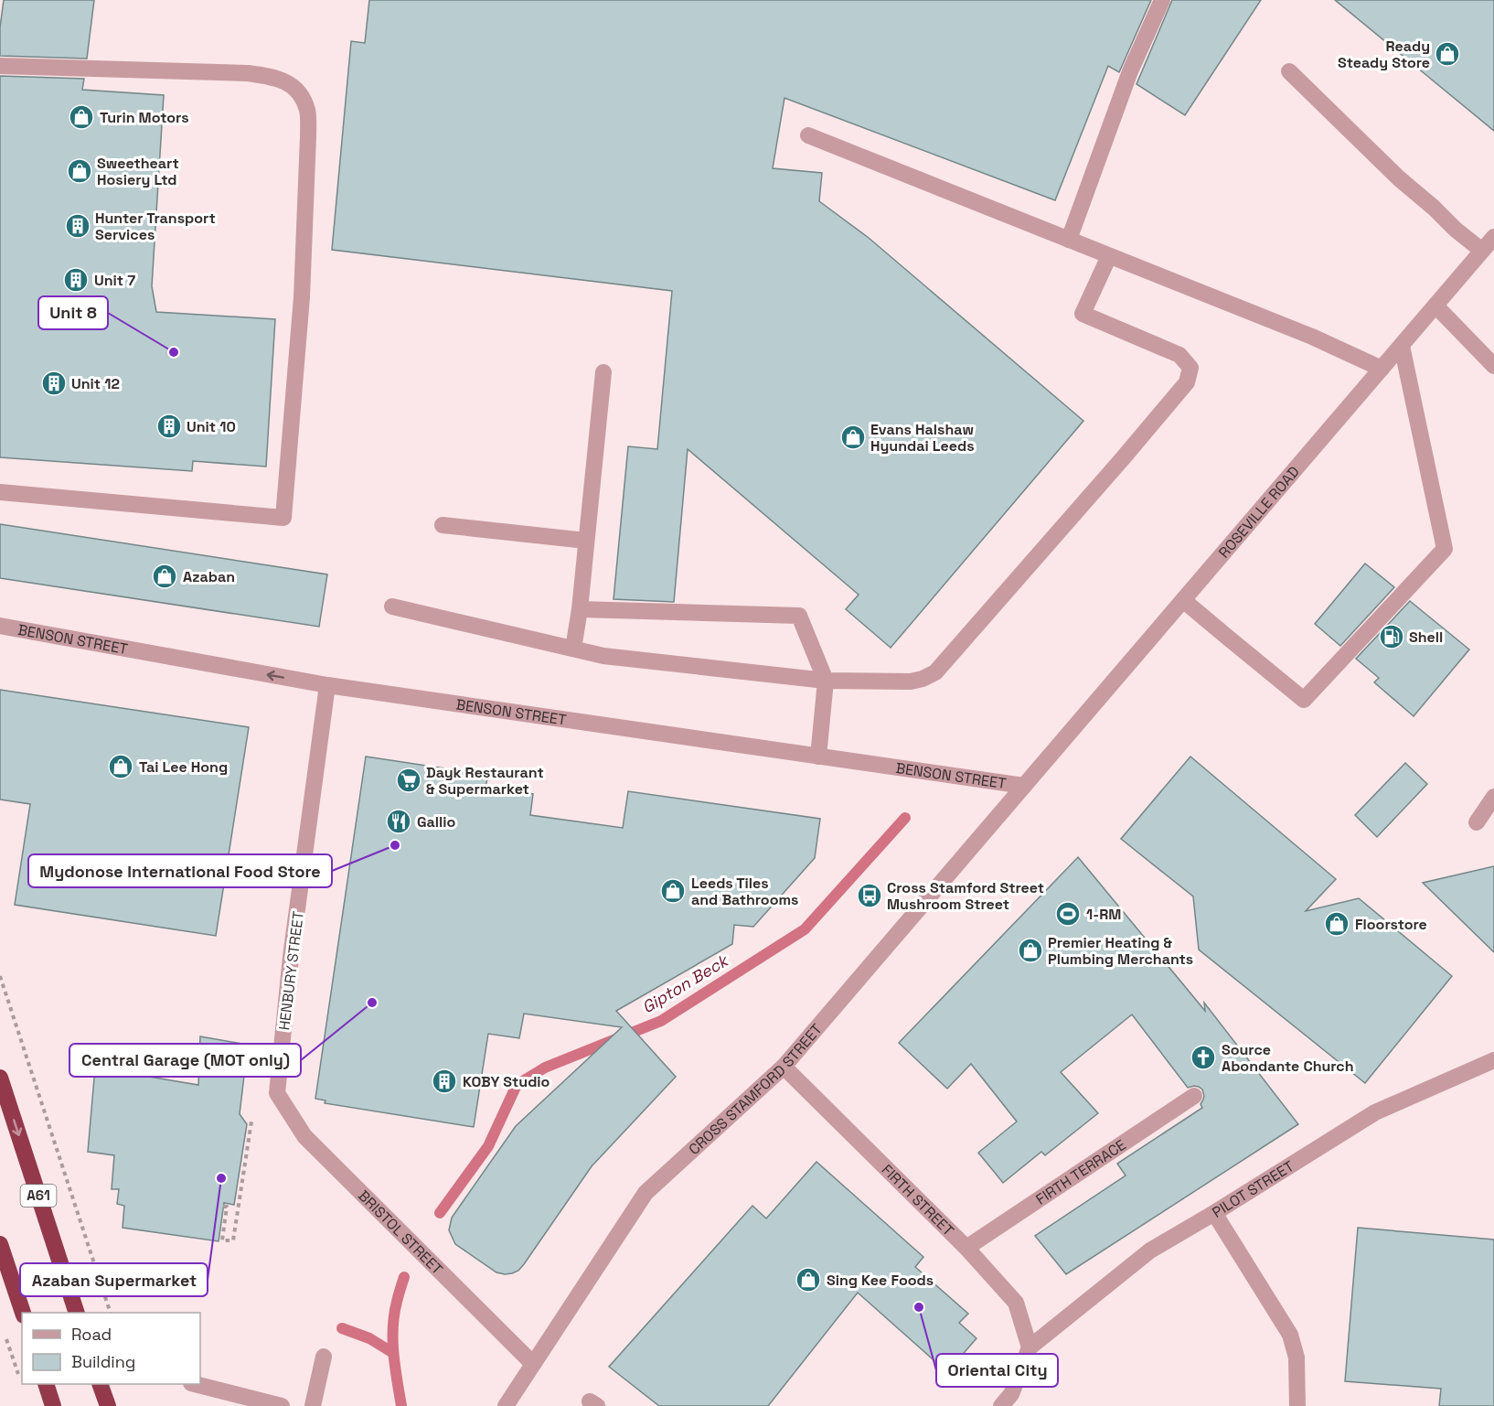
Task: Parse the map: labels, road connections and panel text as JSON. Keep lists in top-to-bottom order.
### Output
{
  "streets": {
    "highway": ["A61"],
    "street": [
      "ROSEVILLE ROAD",
      "BENSON STREET",
      "HENBURY STREET",
      "CROSS STAMFORD STREET",
      "FIRTH TERRACE",
      "PILOT STREET",
      "FIRTH STREET",
      "BRISTOL STREET"
    ]
  },
  "crossings": [
    ["ROSEVILLE ROAD", "BENSON STREET"],
    ["ROSEVILLE ROAD", "CROSS STAMFORD STREET"],
    ["BENSON STREET", "HENBURY STREET"],
    ["BENSON STREET", "CROSS STAMFORD STREET"],
    ["HENBURY STREET", "BRISTOL STREET"],
    ["CROSS STAMFORD STREET", "FIRTH STREET"],
    ["CROSS STAMFORD STREET", "BRISTOL STREET"],
    ["FIRTH TERRACE", "FIRTH STREET"],
    ["PILOT STREET", "FIRTH STREET"]
  ],
  "water": ["Gipton Beck"],
  "places": {
    "shop": [
      "Ready Steady Store",
      "Turin Motors",
      "Sweetheart Hosiery Ltd",
      "Evans Halshaw Hyundai Leeds",
      "Azaban",
      "Tai Lee Hong",
      "Leeds Tiles and Bathrooms",
      "Floorstore",
      "Premier Heating & Plumbing Merchants",
      "Sing Kee Foods"
    ],
    "building": [
      "Hunter Transport Services",
      "Unit 7",
      "Unit 12",
      "Unit 10",
      "KOBY Studio"
    ],
    "other": [
      "Unit 8",
      "Mydonose International Food Store",
      "Central Garage (MOT only)",
      "Azaban Supermarket",
      "Oriental City"
    ],
    "fuel station": ["Shell"],
    "supermarket": ["Dayk Restaurant & Supermarket"],
    "restaurant": ["Gallio"],
    "bus stop": ["Cross Stamford Street Mushroom Street"],
    "sports": ["1-RM"],
    "church": ["Source Abondante Church"]
  },
  "legend": ["Road", "Building"]
}
